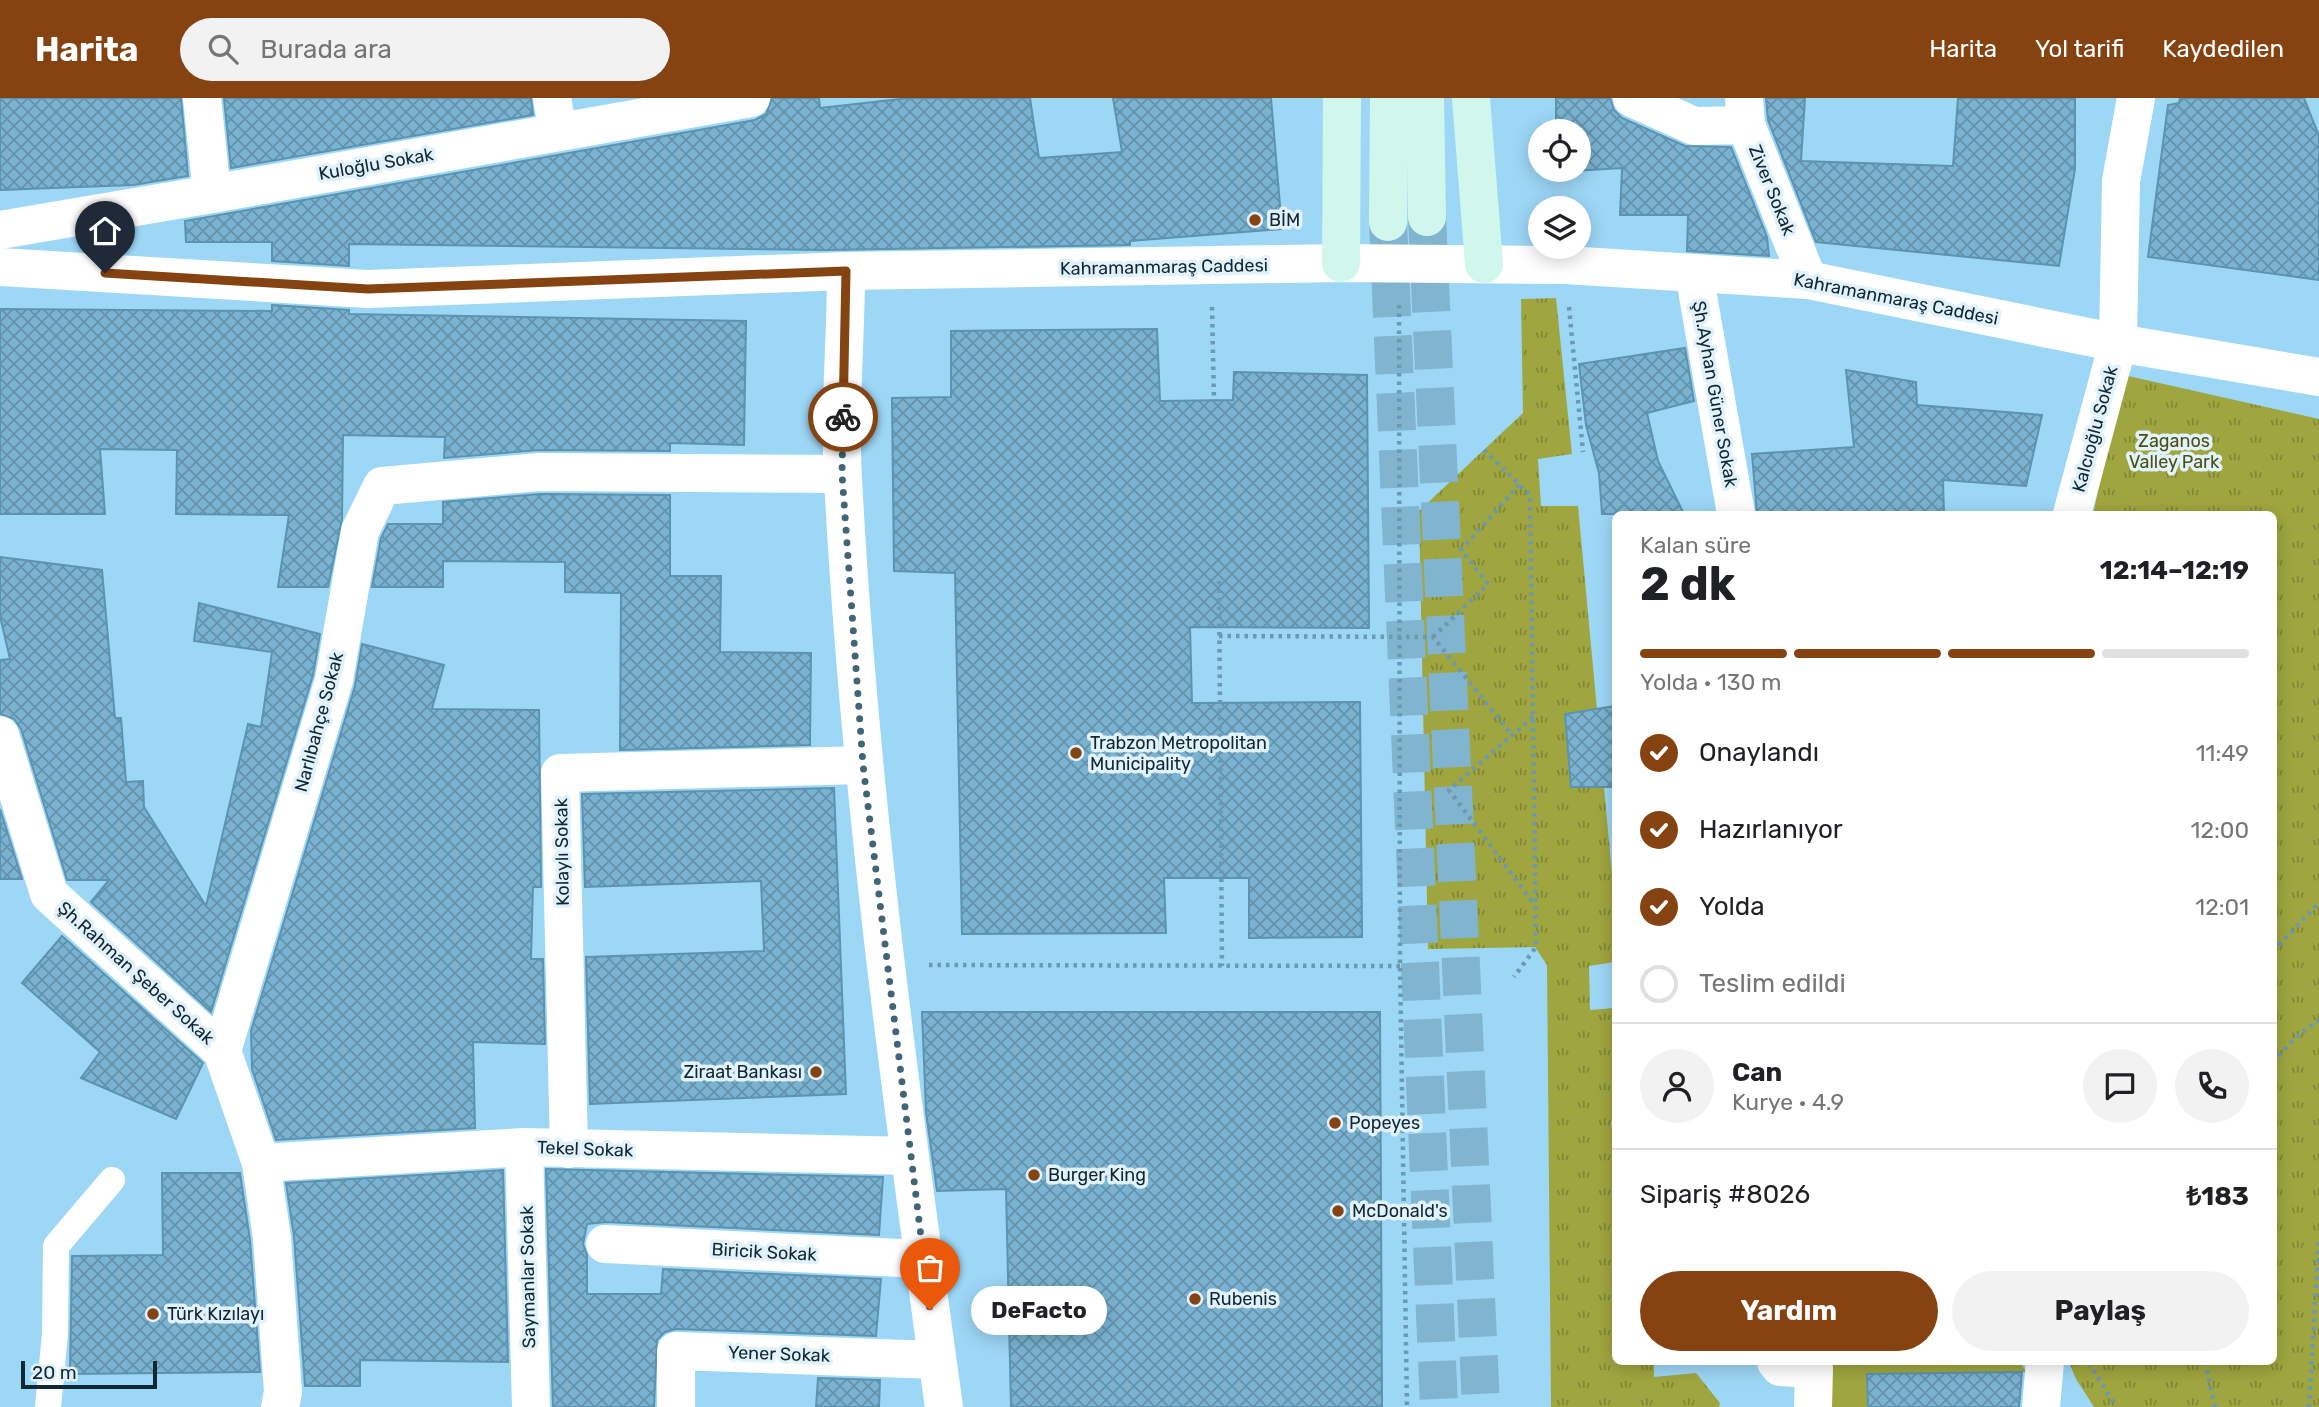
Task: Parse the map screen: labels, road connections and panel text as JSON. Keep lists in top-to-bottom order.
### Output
{
  "streets": {
    "street": [
      "Kuloğlu Sokak",
      "Ziver Sokak",
      "Kahramanmaraş Caddesi",
      "Şh.Ayhan Güner Sokak",
      "Kalcıoğlu Sokak",
      "Narlıbahçe Sokak",
      "Kolaylı Sokak",
      "Şh.Rahman Şeber Sokak",
      "Tekel Sokak",
      "Biricik Sokak",
      "Saymanlar Sokak",
      "Yener Sokak"
    ]
  },
  "crossings": [
    ["Ziver Sokak", "Kahramanmaraş Caddesi"],
    ["Kahramanmaraş Caddesi", "Şh.Ayhan Güner Sokak"],
    ["Kahramanmaraş Caddesi", "Kalcıoğlu Sokak"],
    ["Narlıbahçe Sokak", "Şh.Rahman Şeber Sokak"],
    ["Kolaylı Sokak", "Tekel Sokak"],
    ["Tekel Sokak", "Saymanlar Sokak"]
  ],
  "parks": ["Zaganos Valley Park"],
  "places": [
    "BİM",
    "Trabzon Metropolitan Municipality",
    "Ziraat Bankası",
    "Popeyes",
    "Burger King",
    "McDonald's",
    "Rubenis",
    "DeFacto",
    "Türk Kızılayı"
  ],
  "scale_bar": "20 m",
  "page": {
    "header": "Harita",
    "search": "Burada ara",
    "nav": ["Harita", "Yol tarifi", "Kaydedilen"],
    "heading": ["2 dk", "Kalan süre", "12:14–12:19"],
    "panel": [
      "Can",
      "Kurye · 4.9",
      "Sipariş #8026",
      "₺183"
    ],
    "bar": "Yolda · 130 m",
    "list": [
      ["Onaylandı", "11:49"],
      ["Hazırlanıyor", "12:00"],
      ["Yolda", "12:01"],
      "Teslim edildi"
    ],
    "buttons": ["Yardım", "Paylaş"],
    "bubble": "DeFacto",
    "scale": "20 m"
  }
}
